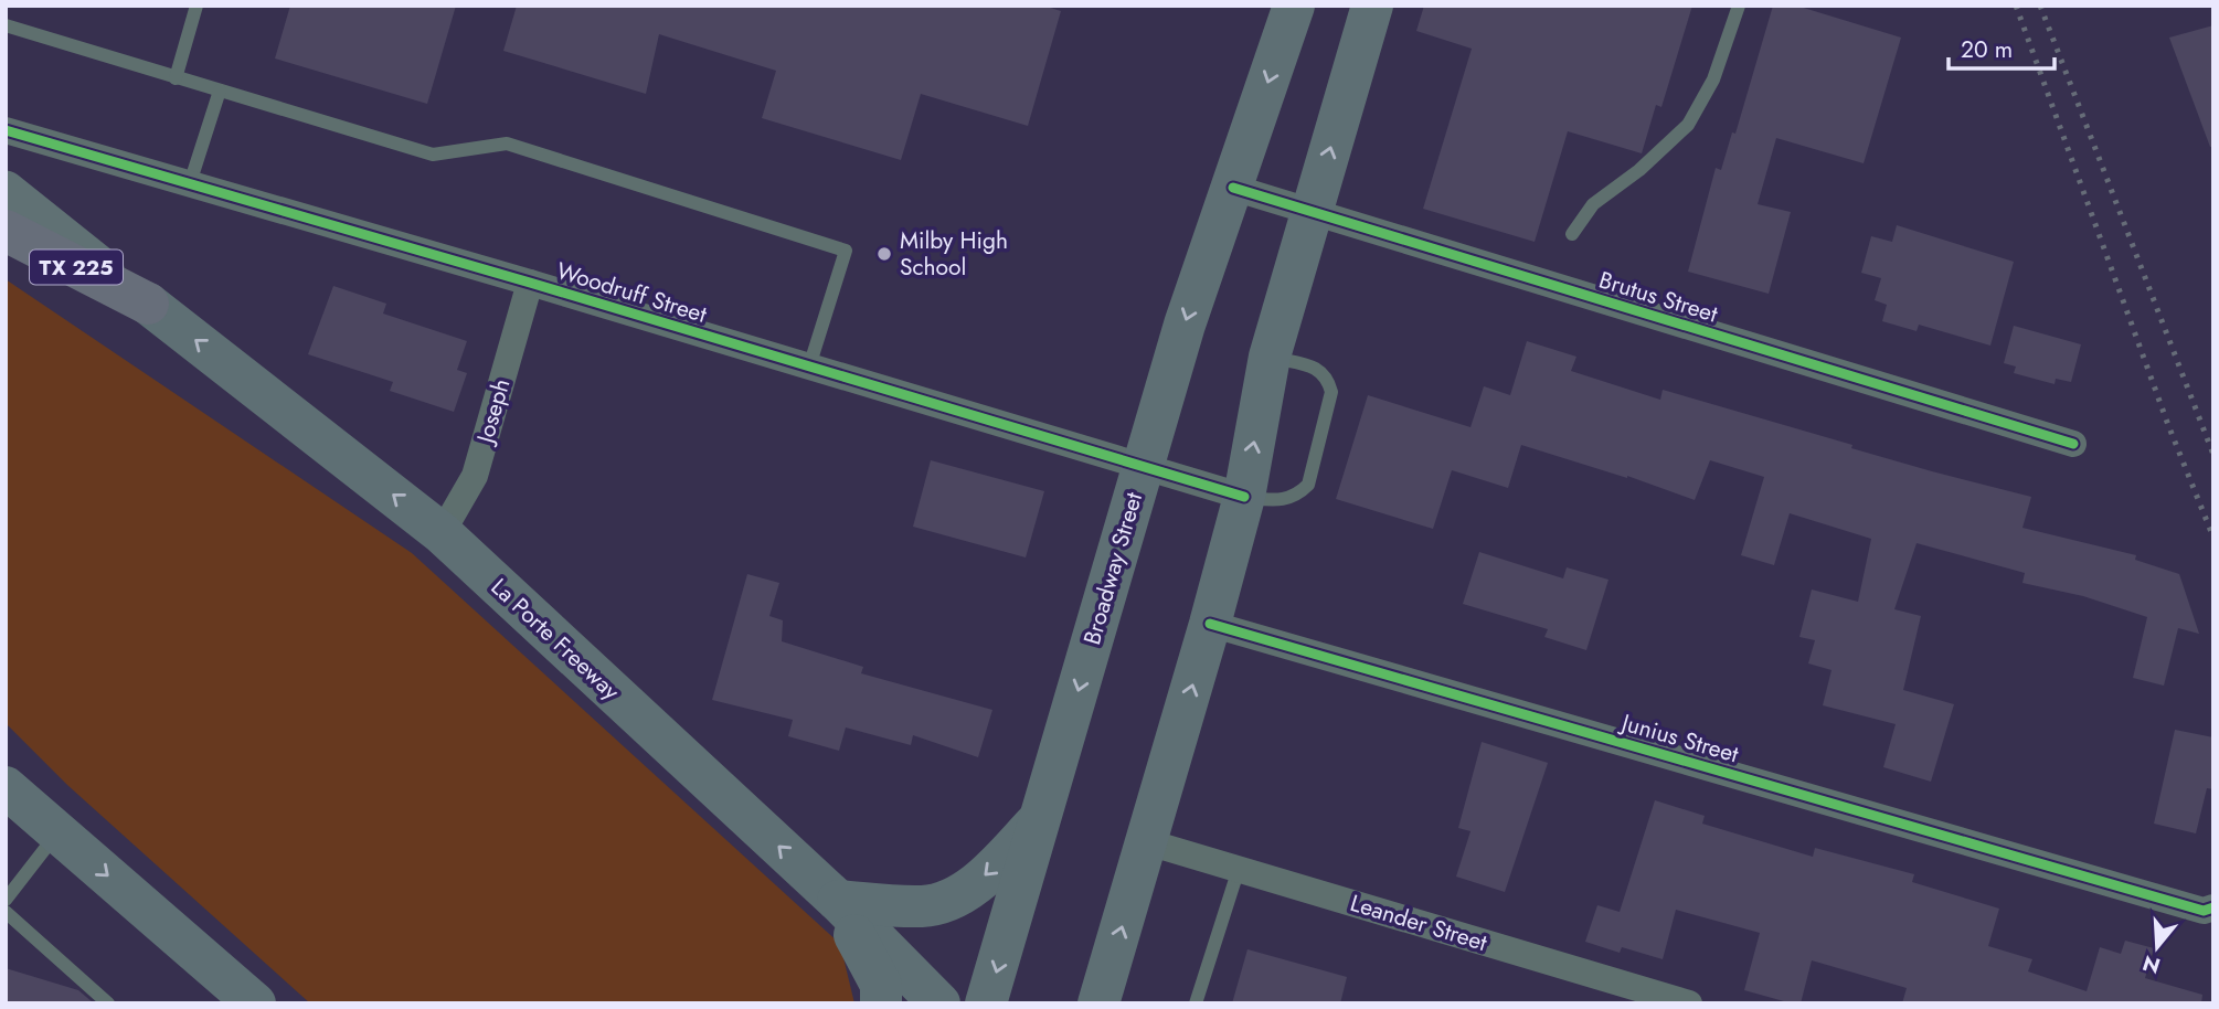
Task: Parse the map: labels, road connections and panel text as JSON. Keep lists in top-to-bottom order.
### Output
{
  "streets": {
    "highway": ["TX 225"],
    "main road": ["Broadway Street", "La Porte Freeway"],
    "street": [
      "Woodruff Street",
      "Brutus Street",
      "Joseph",
      "Junius Street",
      "Leander Street"
    ]
  },
  "crossings": [
    ["TX 225", "La Porte Freeway"],
    ["Woodruff Street", "Joseph"],
    ["Woodruff Street", "Broadway Street"],
    ["Brutus Street", "Broadway Street"],
    ["Joseph", "La Porte Freeway"]
  ],
  "one_way": ["La Porte Freeway"],
  "places": ["Milby High School"],
  "scale_bar": "20 m",
  "north": "bottom"
}
